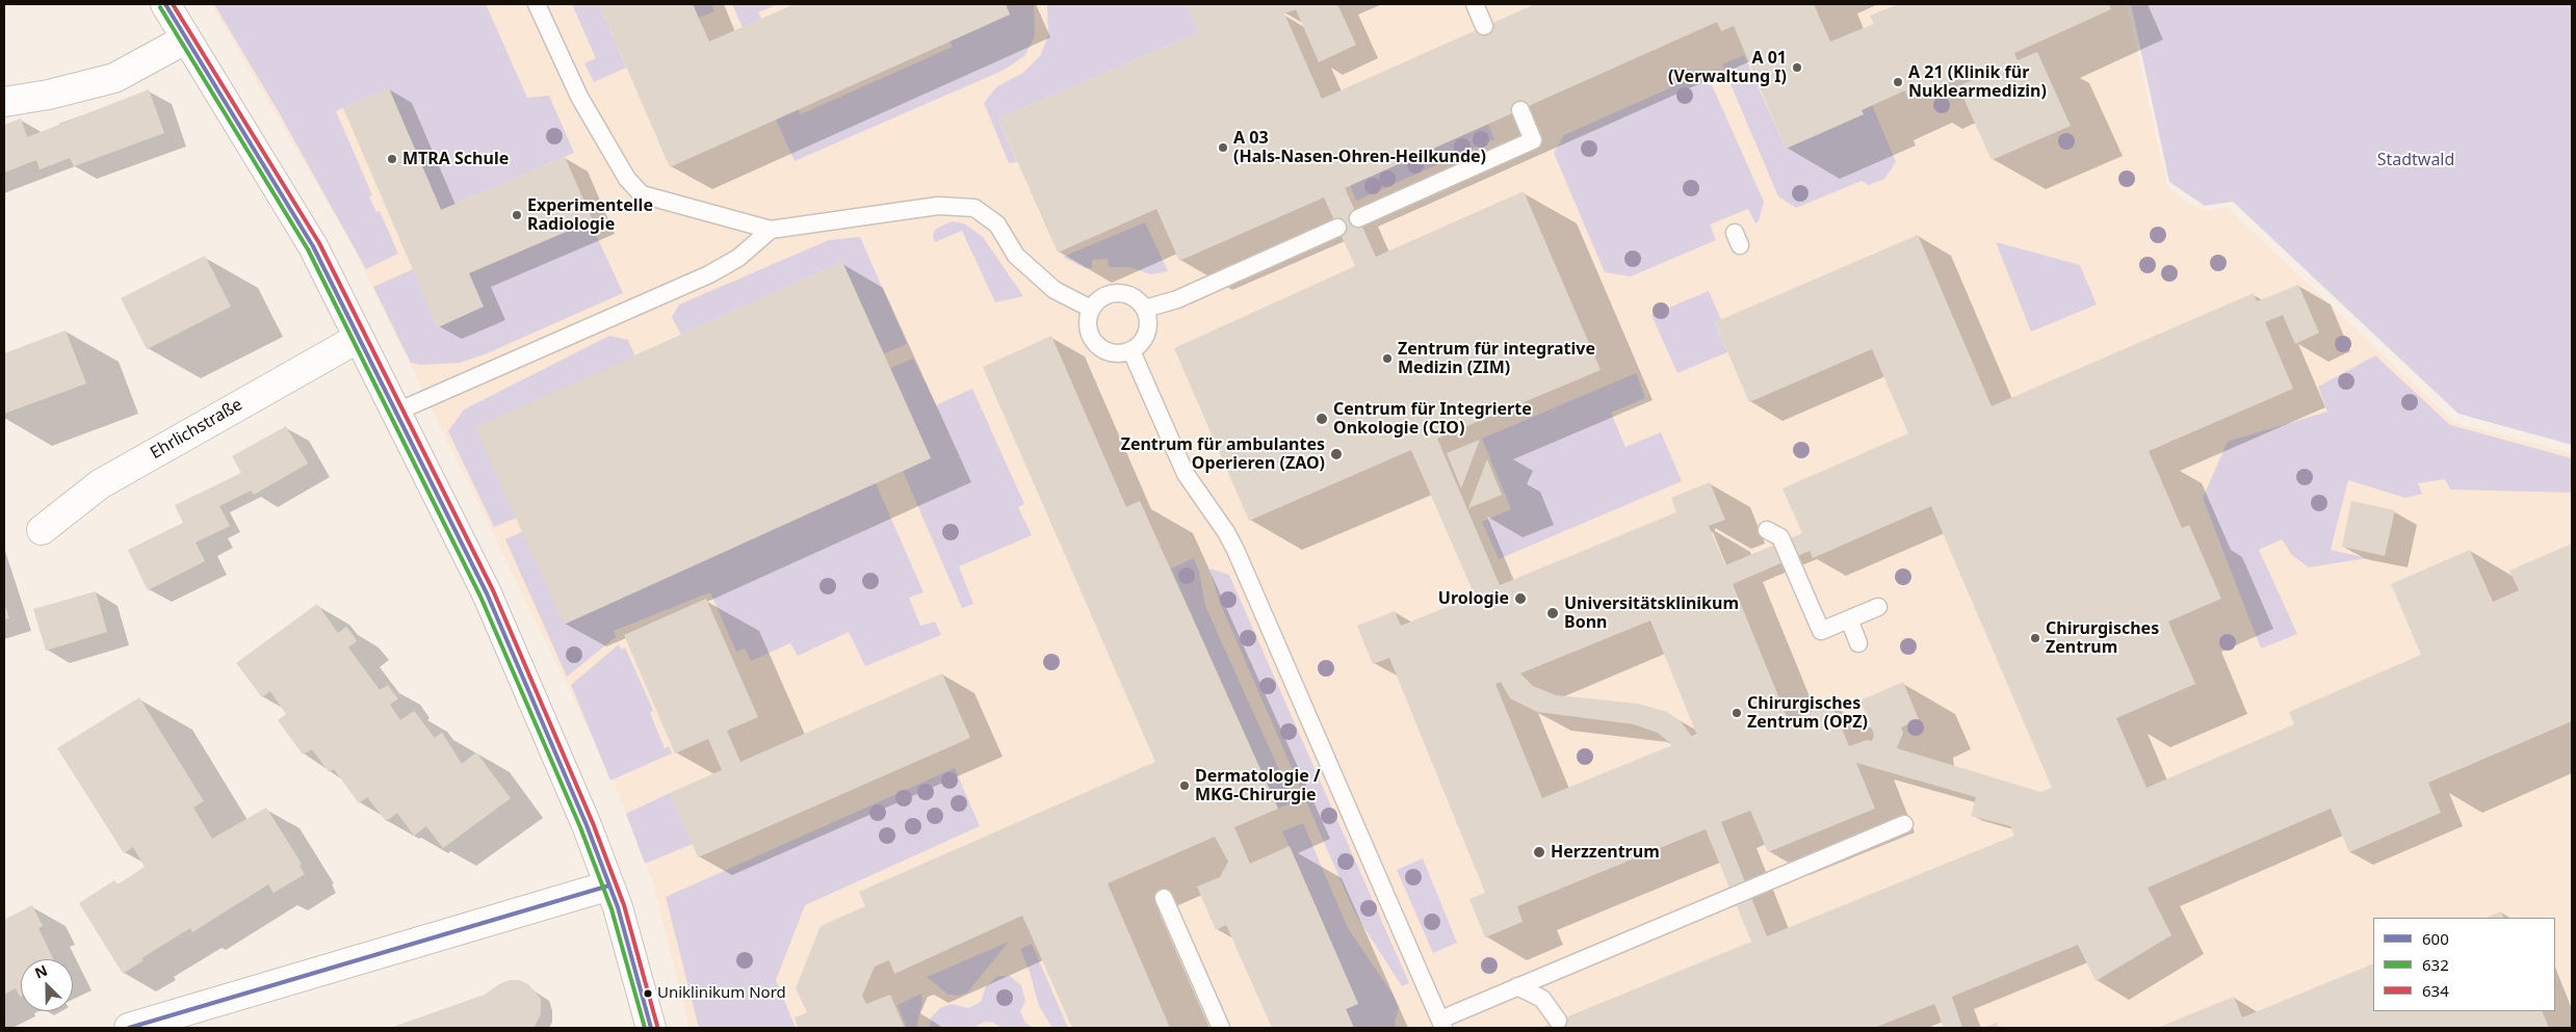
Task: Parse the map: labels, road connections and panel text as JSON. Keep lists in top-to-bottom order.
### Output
{
  "streets": {
    "street": ["Ehrlichstraße"]
  },
  "parks": ["Stadtwald"],
  "places": [
    "A 01 (Verwaltung I)",
    "A 21 (Klinik für Nuklearmedizin)",
    "A 03 (Hals-Nasen-Ohren-Heilkunde)",
    "MTRA Schule",
    "Experimentelle Radiologie",
    "Zentrum für integrative Medizin (ZIM)",
    "Centrum für Integrierte Onkologie (CIO)",
    "Zentrum für ambulantes Operieren (ZAO)",
    "Urologie",
    "Universitätsklinikum Bonn",
    "Chirurgisches Zentrum",
    "Chirurgisches Zentrum (OPZ)",
    "Dermatologie / MKG-Chirurgie",
    "Herzzentrum",
    "Uniklinikum Nord"
  ],
  "lines": ["transit line 600", "transit line 634", "transit line 632"],
  "legend": ["600", "632", "634"],
  "north": "top left"
}
